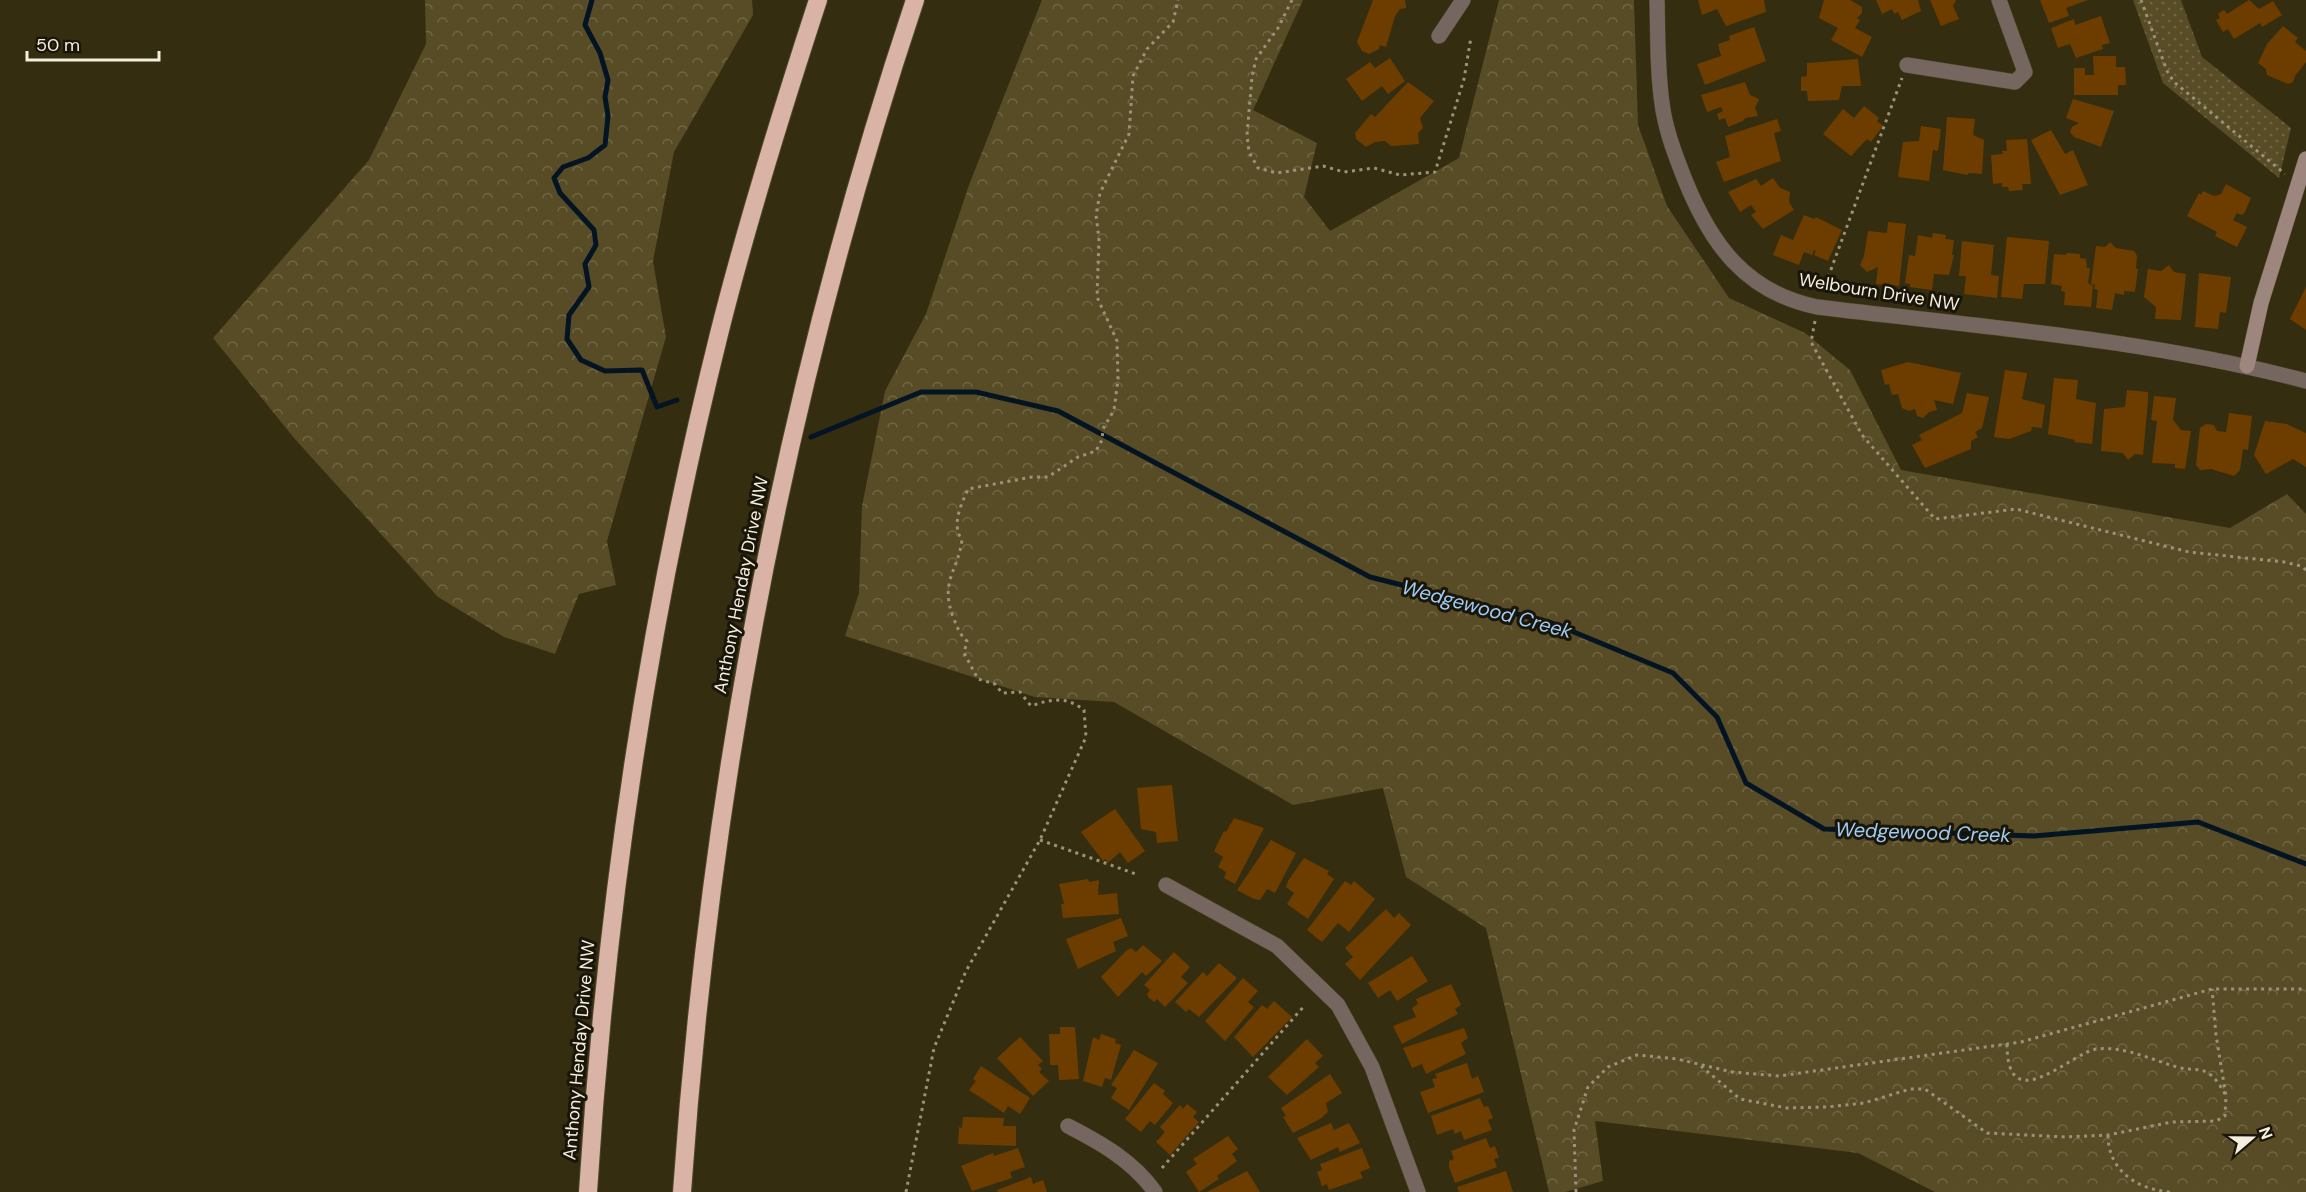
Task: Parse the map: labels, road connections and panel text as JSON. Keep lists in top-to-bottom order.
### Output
{
  "streets": {
    "highway": ["Anthony Henday Drive NW"],
    "street": ["Welbourn Drive NW"]
  },
  "water": ["Wedgewood Creek"],
  "scale_bar": "50 m",
  "north": "right"
}
